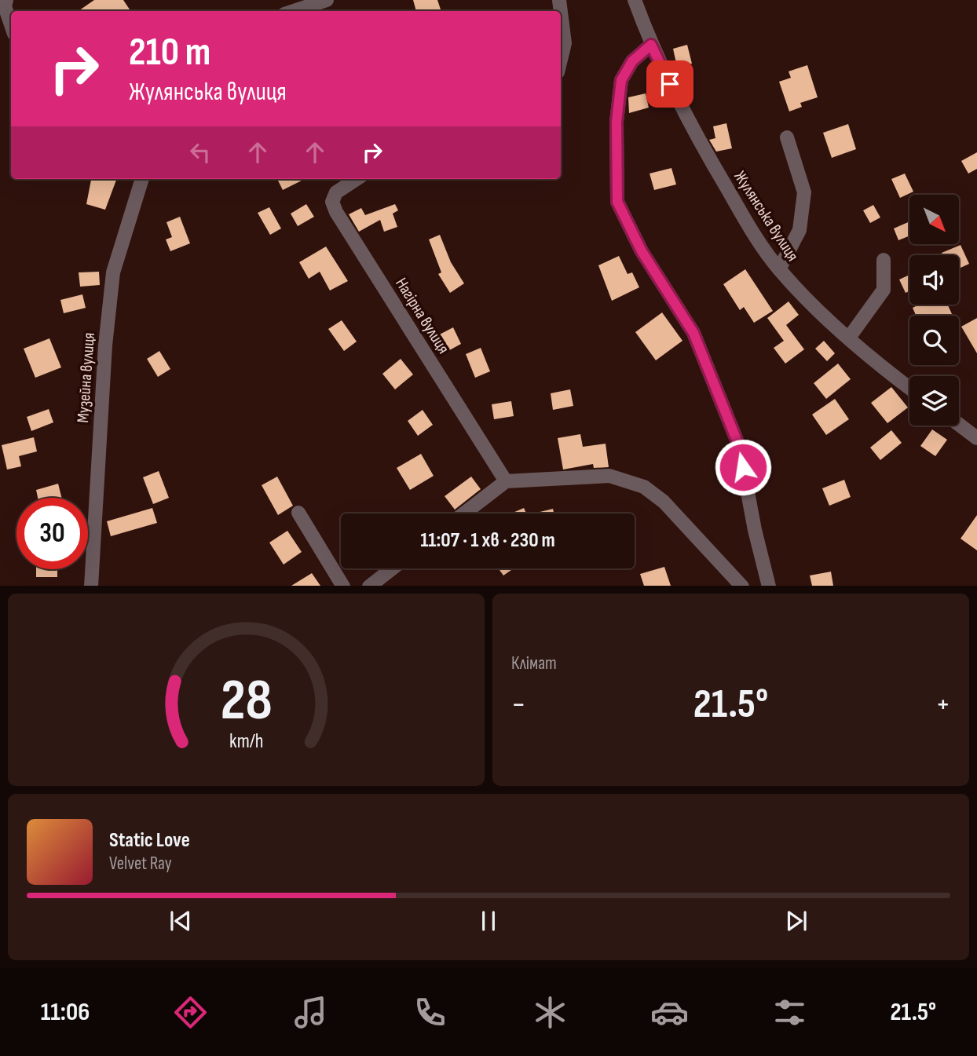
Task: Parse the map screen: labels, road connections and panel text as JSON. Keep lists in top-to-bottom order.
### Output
{
  "streets": {
    "street": ["Жулянська вулиця", "Нагірна вулиця", "Музейна вулиця"]
  },
  "north": "bottom right",
  "page": {
    "turn": ["210 m", "Жулянська вулиця"],
    "limit": "30",
    "trip": "11:07 · 1 хв · 230 m",
    "tile": "Клімат",
    "heat": ["−", "21.5°", "+"],
    "song": ["Static Love", "Velvet Ray"],
    "tabs": ["11:06", "21.5°"],
    "gauge": ["28", "km/h"]
  }
}
